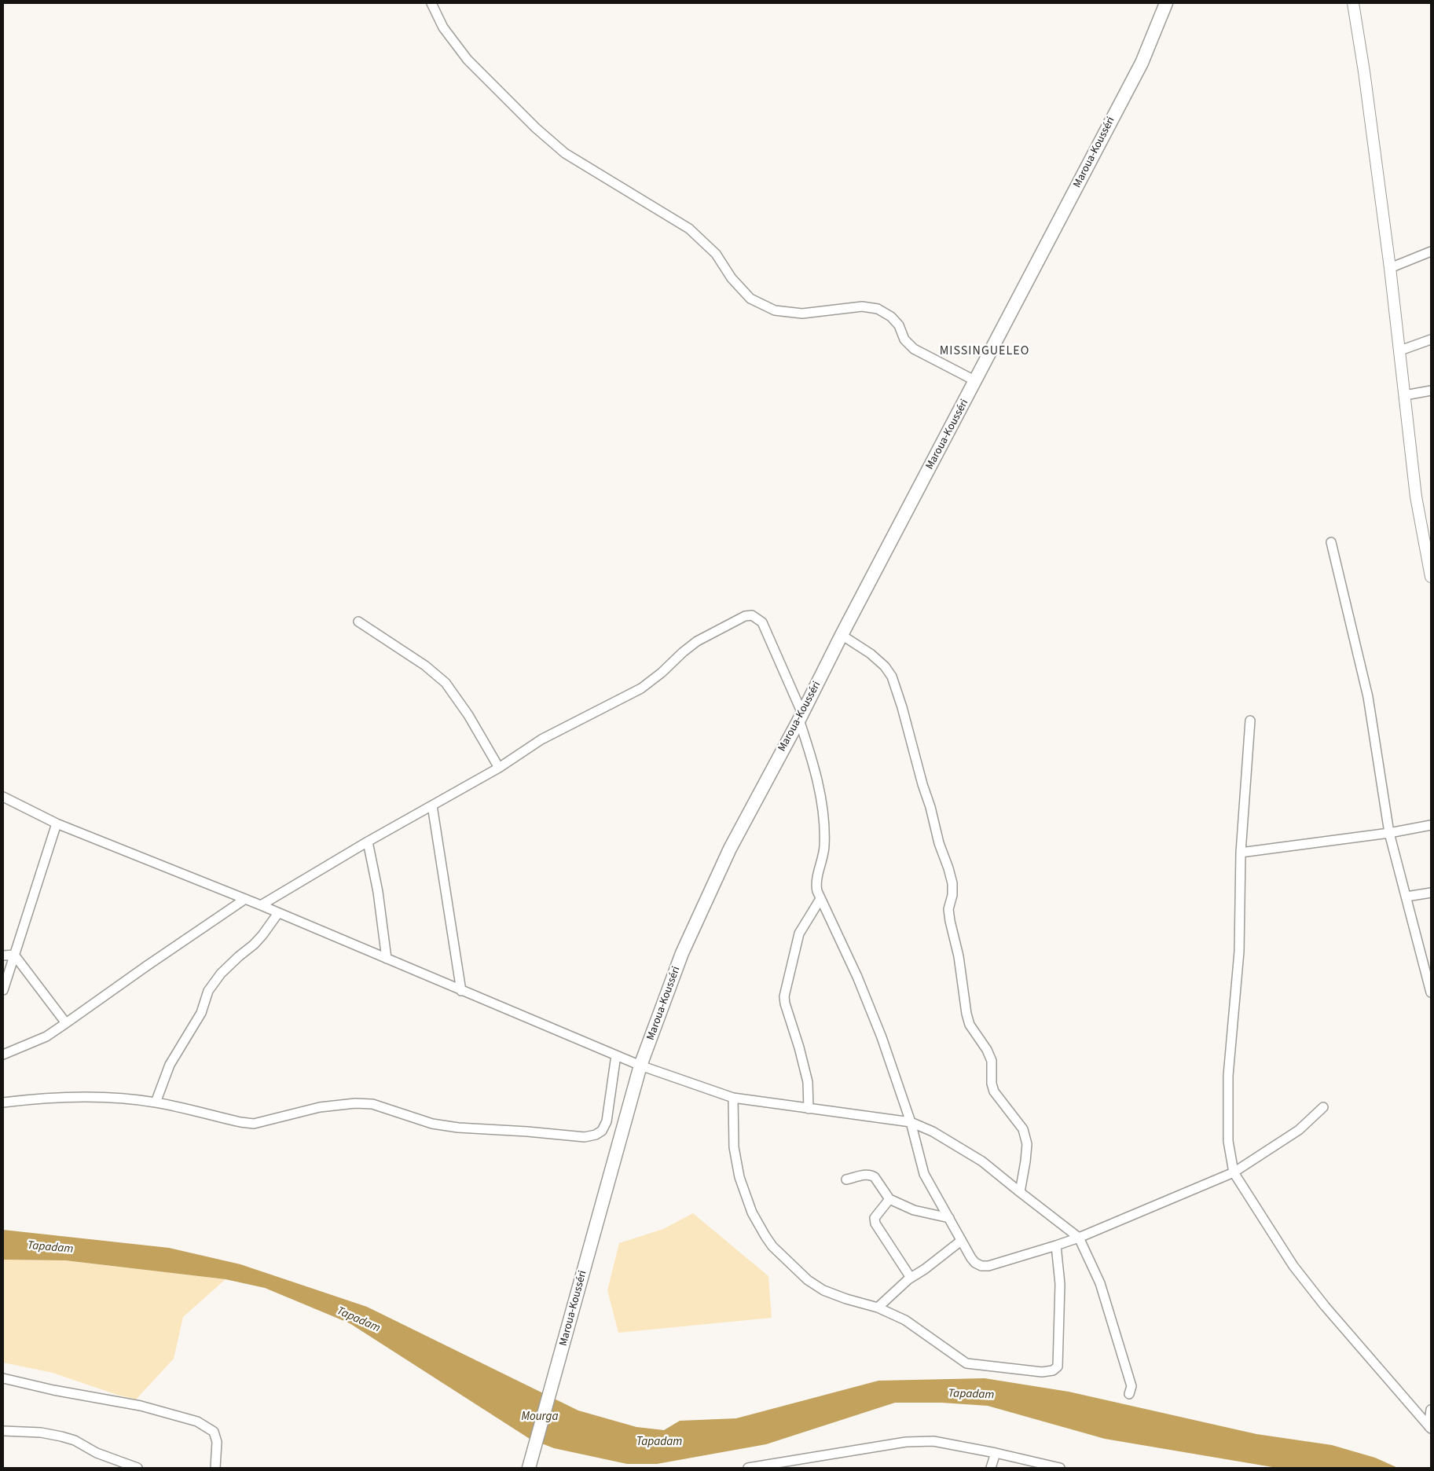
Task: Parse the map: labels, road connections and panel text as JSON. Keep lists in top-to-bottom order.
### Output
{
  "streets": {
    "highway": ["Maroua-Kousséri"]
  },
  "districts": ["MISSINGUELEO"],
  "water": ["Tapadam", "Mourga"]
}
